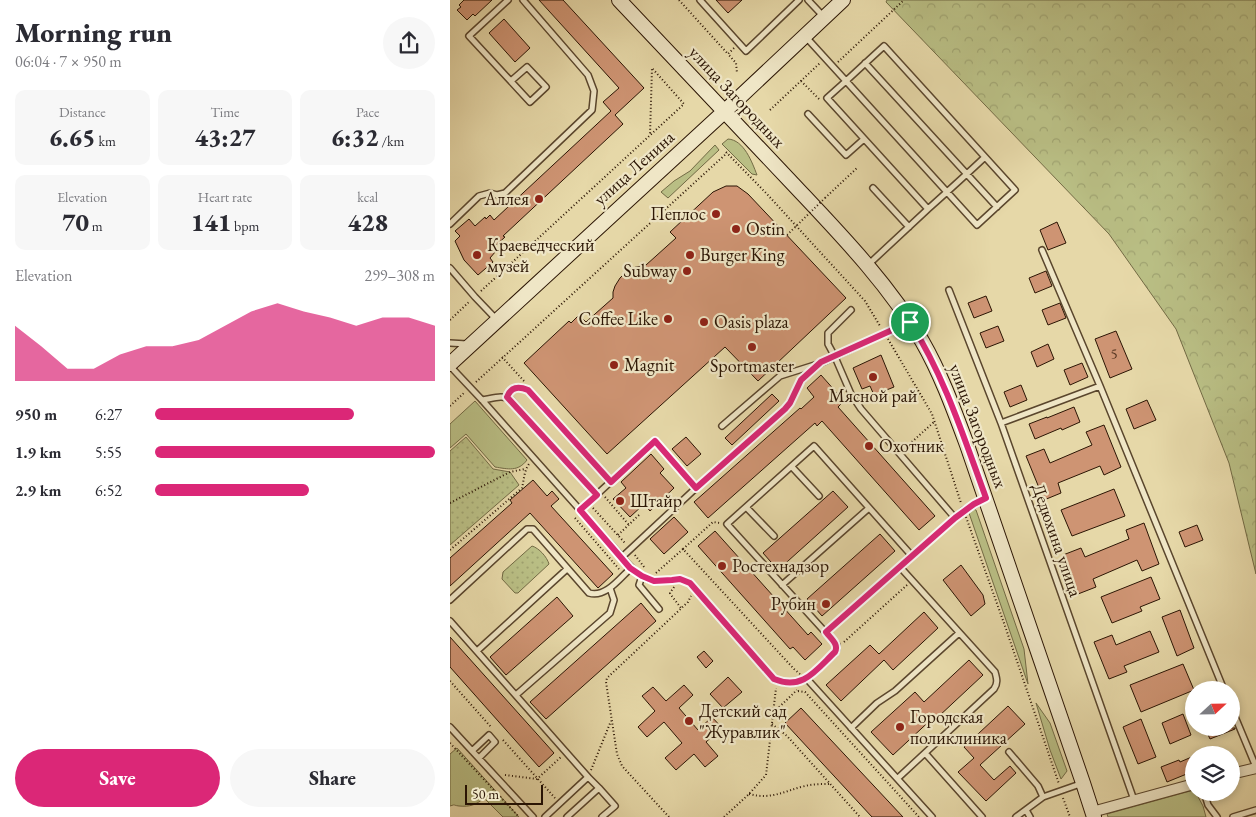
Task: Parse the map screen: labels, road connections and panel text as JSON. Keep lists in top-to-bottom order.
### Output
{
  "streets": {
    "main road": ["улица Загородных", "улица Ленина"],
    "lane": ["Дедюхина улица"]
  },
  "crossings": [
    ["улица Загородных", "улица Ленина"]
  ],
  "places": [
    "Аллея",
    "Пеплос",
    "Ostin",
    "Краеведческий музей",
    "Burger King",
    "Subway",
    "Coffee Like",
    "Oasis plaza",
    "Sportmaster",
    "Magnit",
    "Мясной рай",
    "Охотник",
    "Штайр",
    "Ростехнадзор",
    "Рубин",
    "Детский сад \"Журавлик\"",
    "Городская поликлиника"
  ],
  "house_numbers": ["5"],
  "scale_bar": "50 m",
  "north": "right",
  "page": {
    "heading": ["Morning run", "06:04 · 7 × 950 m"],
    "stats": [
      ["Distance", "6.65 km"],
      ["Time", "43:27"],
      ["Pace", "6:32 /km"],
      ["Elevation", "70 m"],
      ["Heart rate", "141 bpm"],
      ["kcal", "428"]
    ],
    "chart": ["Elevation", "299–308 m"],
    "list": [
      {
        "name": "950 m",
        "note": "6:27"
      },
      {
        "name": "1.9 km",
        "note": "5:55"
      },
      {
        "name": "2.9 km",
        "note": "6:52"
      }
    ],
    "buttons": ["Save", "Share"],
    "scale": "50 m"
  }
}
